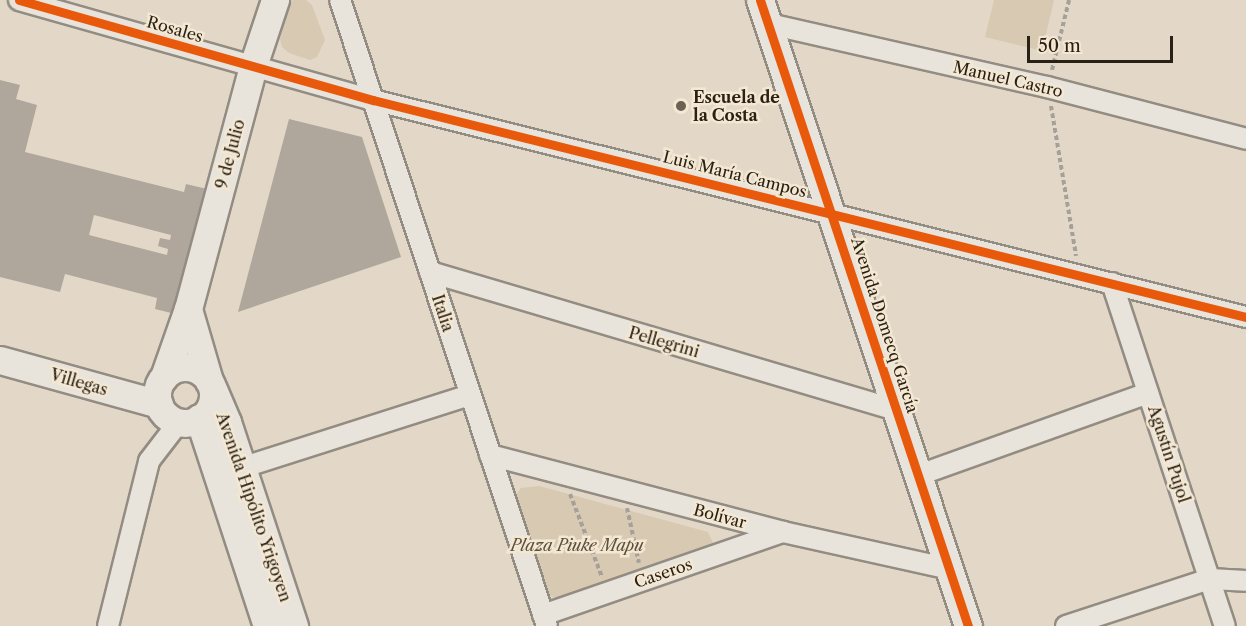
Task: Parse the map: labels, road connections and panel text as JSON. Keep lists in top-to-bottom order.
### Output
{
  "streets": {
    "main road": [
      "9 de Julio",
      "Avenida Domecq García",
      "Villegas",
      "Avenida Hipólito Yrigoyen"
    ],
    "street": [
      "Rosales",
      "Manuel Castro",
      "Luis María Campos",
      "Italia",
      "Pellegrini",
      "Agustín Pujol",
      "Bolívar",
      "Caseros"
    ]
  },
  "crossings": [
    ["Rosales", "9 de Julio"],
    ["Rosales", "Luis María Campos"],
    ["Manuel Castro", "Avenida Domecq García"],
    ["9 de Julio", "Luis María Campos"],
    ["9 de Julio", "Villegas"],
    ["9 de Julio", "Avenida Hipólito Yrigoyen"],
    ["Luis María Campos", "Italia"],
    ["Luis María Campos", "Avenida Domecq García"],
    ["Luis María Campos", "Agustín Pujol"],
    ["Italia", "Pellegrini"],
    ["Italia", "Bolívar"],
    ["Italia", "Caseros"],
    ["Avenida Domecq García", "Pellegrini"],
    ["Avenida Domecq García", "Bolívar"],
    ["Villegas", "Avenida Hipólito Yrigoyen"],
    ["Bolívar", "Caseros"]
  ],
  "parks": ["Plaza Piuke Mapu"],
  "places": ["Escuela de la Costa"],
  "scale_bar": "50 m"
}
